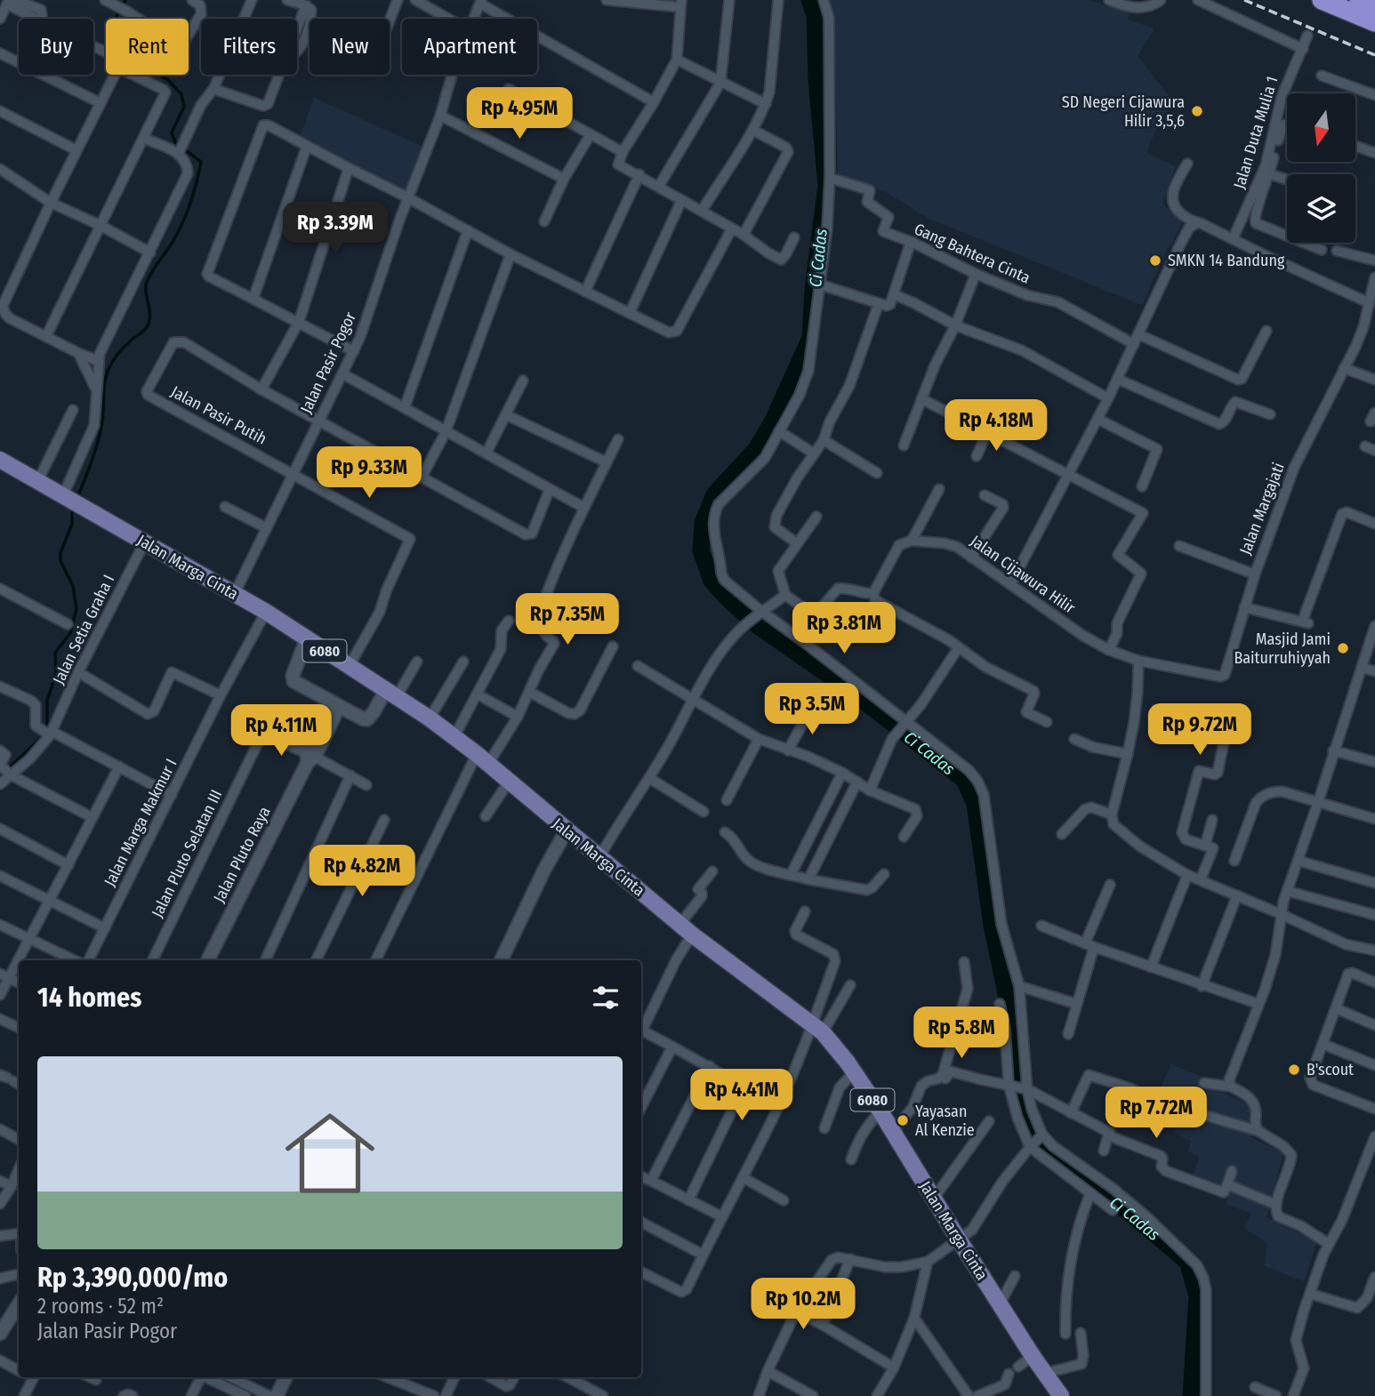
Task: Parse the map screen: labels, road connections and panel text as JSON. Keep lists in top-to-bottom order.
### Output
{
  "streets": {
    "main road": ["Jalan Marga Cinta", "6080"],
    "street": [
      "Jalan Duta Mulia 1",
      "Gang Bahtera Cinta",
      "Jalan Pasir Pogor",
      "Jalan Pasir Putih",
      "Jalan Margajati",
      "Jalan Cijawura Hilir",
      "Jalan Setia Graha I",
      "Jalan Marga Makmur I",
      "Jalan Pluto Selatan III",
      "Jalan Pluto Raya"
    ]
  },
  "crossings": [
    ["Jalan Pasir Pogor", "Jalan Pasir Putih"],
    ["Jalan Pasir Pogor", "Jalan Marga Cinta"],
    ["Jalan Margajati", "Jalan Cijawura Hilir"],
    ["Jalan Marga Cinta", "Jalan Setia Graha I"],
    ["Jalan Marga Cinta", "Jalan Marga Makmur I"],
    ["Jalan Pluto Selatan III", "Jalan Pluto Raya"]
  ],
  "water": ["Ci Cadas"],
  "places": [
    "SD Negeri Cijawura Hilir 3,5,6",
    "SMKN 14 Bandung",
    "Masjid Jami Baiturruhiyyah",
    "B'scout",
    "Yayasan Al Kenzie"
  ],
  "north": "bottom",
  "page": {
    "chip": [
      "Buy",
      "Rent",
      "Filters",
      "New",
      "Apartment"
    ],
    "price": [
      "Rp 4.95M",
      "Rp 3.39M",
      "Rp 4.18M",
      "Rp 9.33M",
      "Rp 7.35M",
      "Rp 3.81M",
      "Rp 3.5M",
      "Rp 9.72M",
      "Rp 4.11M",
      "Rp 4.82M",
      "Rp 5.8M",
      "Rp 4.41M",
      "Rp 7.72M",
      "Rp 10.2M"
    ],
    "heading": "14 homes",
    "list": [
      {
        "name": "Rp 3,390,000/mo",
        "note": "2 rooms · 52 m² · Jalan Pasir Pogor"
      }
    ]
  }
}
